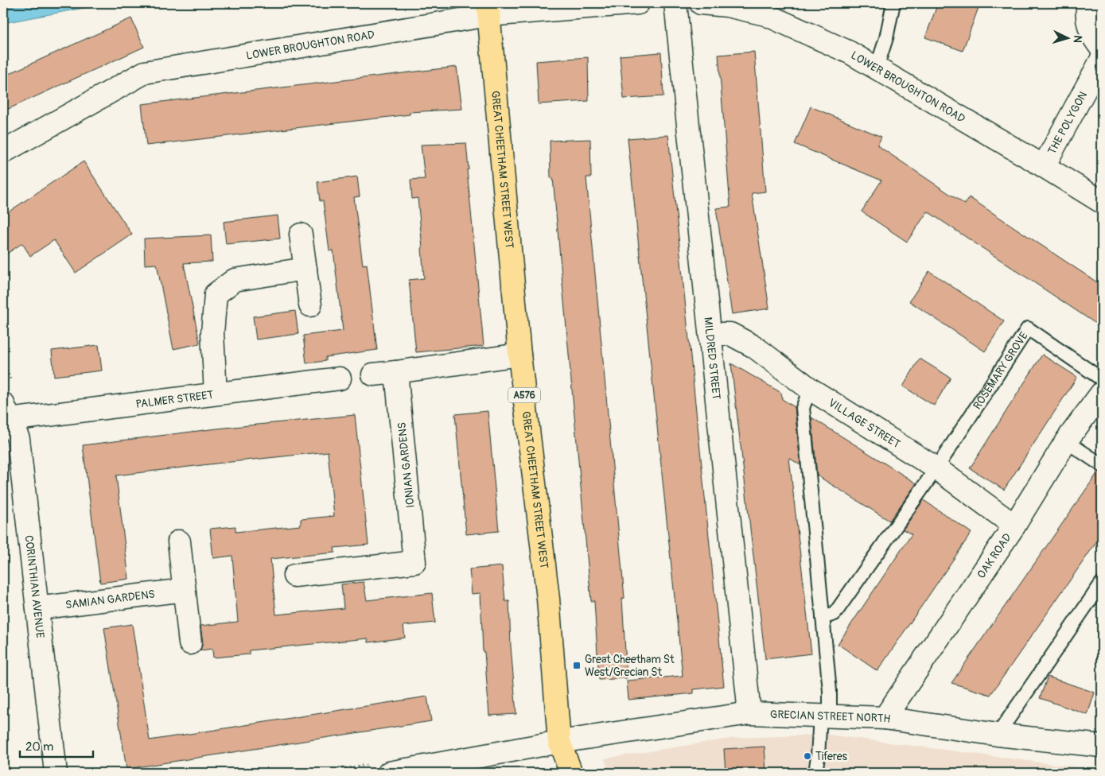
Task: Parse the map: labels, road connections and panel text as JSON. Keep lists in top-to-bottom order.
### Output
{
  "streets": {
    "highway": ["GREAT CHEETHAM STREET WEST", "A576"],
    "street": [
      "LOWER BROUGHTON ROAD",
      "THE POLYGON",
      "MILDRED STREET",
      "PALMER STREET",
      "VILLAGE STREET",
      "IONIAN GARDENS",
      "OAK ROAD",
      "CORINTHIAN AVENUE",
      "SAMIAN GARDENS",
      "GRECIAN STREET NORTH"
    ],
    "lane": ["ROSEMARY GROVE"]
  },
  "crossings": [
    ["LOWER BROUGHTON ROAD", "THE POLYGON"],
    ["LOWER BROUGHTON ROAD", "GREAT CHEETHAM STREET WEST"],
    ["GREAT CHEETHAM STREET WEST", "GRECIAN STREET NORTH"],
    ["MILDRED STREET", "VILLAGE STREET"],
    ["MILDRED STREET", "GRECIAN STREET NORTH"],
    ["ROSEMARY GROVE", "VILLAGE STREET"],
    ["PALMER STREET", "CORINTHIAN AVENUE"],
    ["VILLAGE STREET", "OAK ROAD"],
    ["OAK ROAD", "GRECIAN STREET NORTH"],
    ["CORINTHIAN AVENUE", "SAMIAN GARDENS"]
  ],
  "places": {
    "transit": ["Great Cheetham St West/Grecian St"],
    "other": ["Tiferes"]
  },
  "scale_bar": "20 m",
  "north": "right"
}
